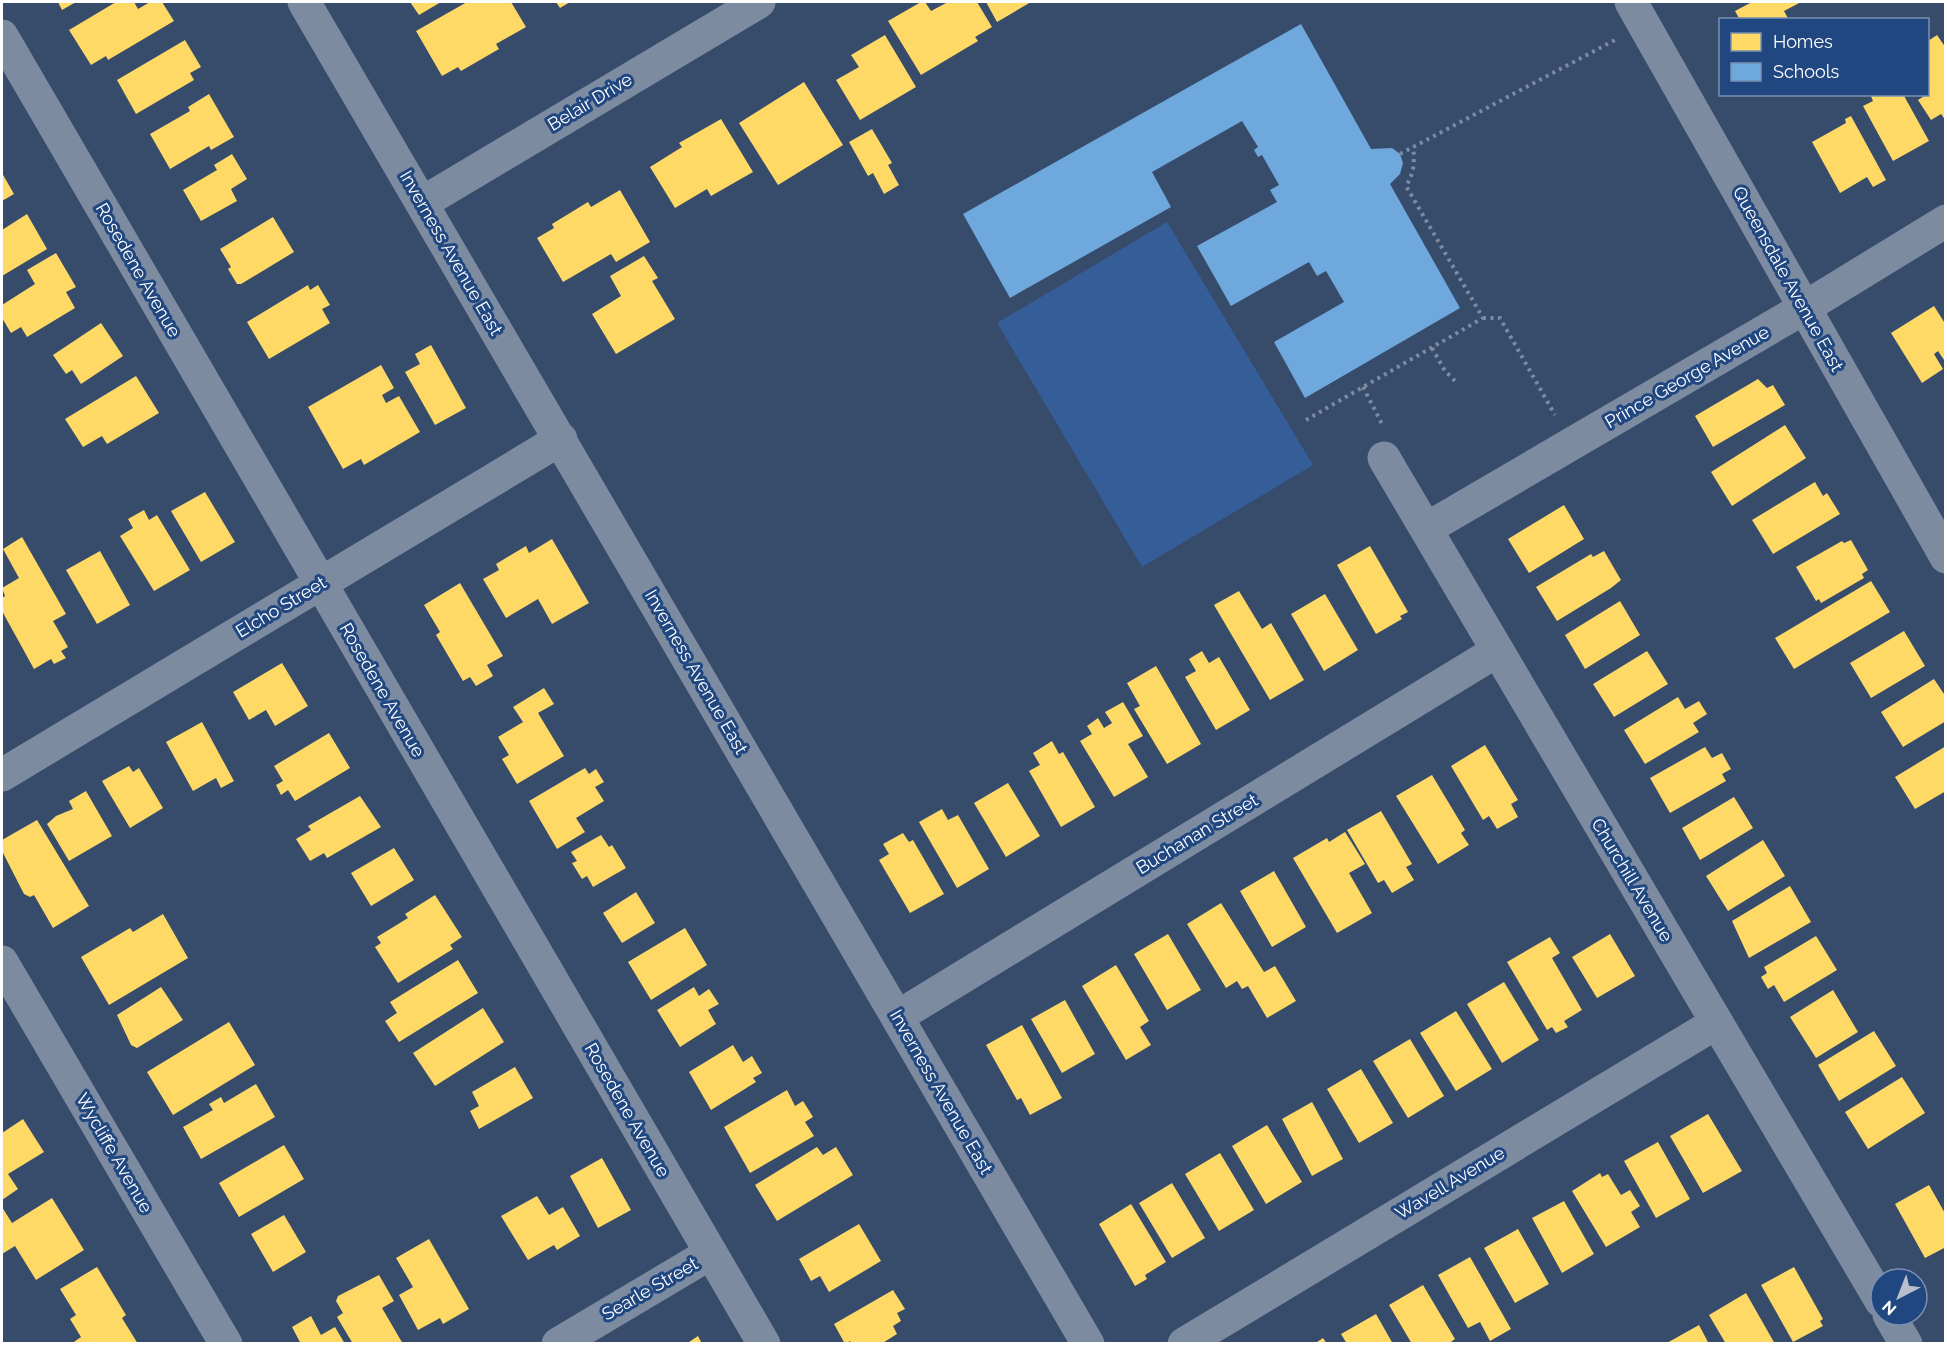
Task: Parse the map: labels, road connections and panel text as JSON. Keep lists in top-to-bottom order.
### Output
{
  "streets": {
    "street": [
      "Belair Drive",
      "Inverness Avenue East",
      "Rosedene Avenue",
      "Queensdale Avenue East",
      "Prince George Avenue",
      "Elcho Street",
      "Buchanan Street",
      "Churchill Avenue",
      "Wycliffe Avenue",
      "Wavell Avenue",
      "Searle Street"
    ]
  },
  "crossings": [
    ["Belair Drive", "Inverness Avenue East"],
    ["Inverness Avenue East", "Elcho Street"],
    ["Inverness Avenue East", "Buchanan Street"],
    ["Rosedene Avenue", "Elcho Street"],
    ["Rosedene Avenue", "Searle Street"],
    ["Queensdale Avenue East", "Prince George Avenue"],
    ["Prince George Avenue", "Churchill Avenue"],
    ["Buchanan Street", "Churchill Avenue"],
    ["Churchill Avenue", "Wavell Avenue"]
  ],
  "legend": ["Homes", "Schools"],
  "north": "bottom left"
}
